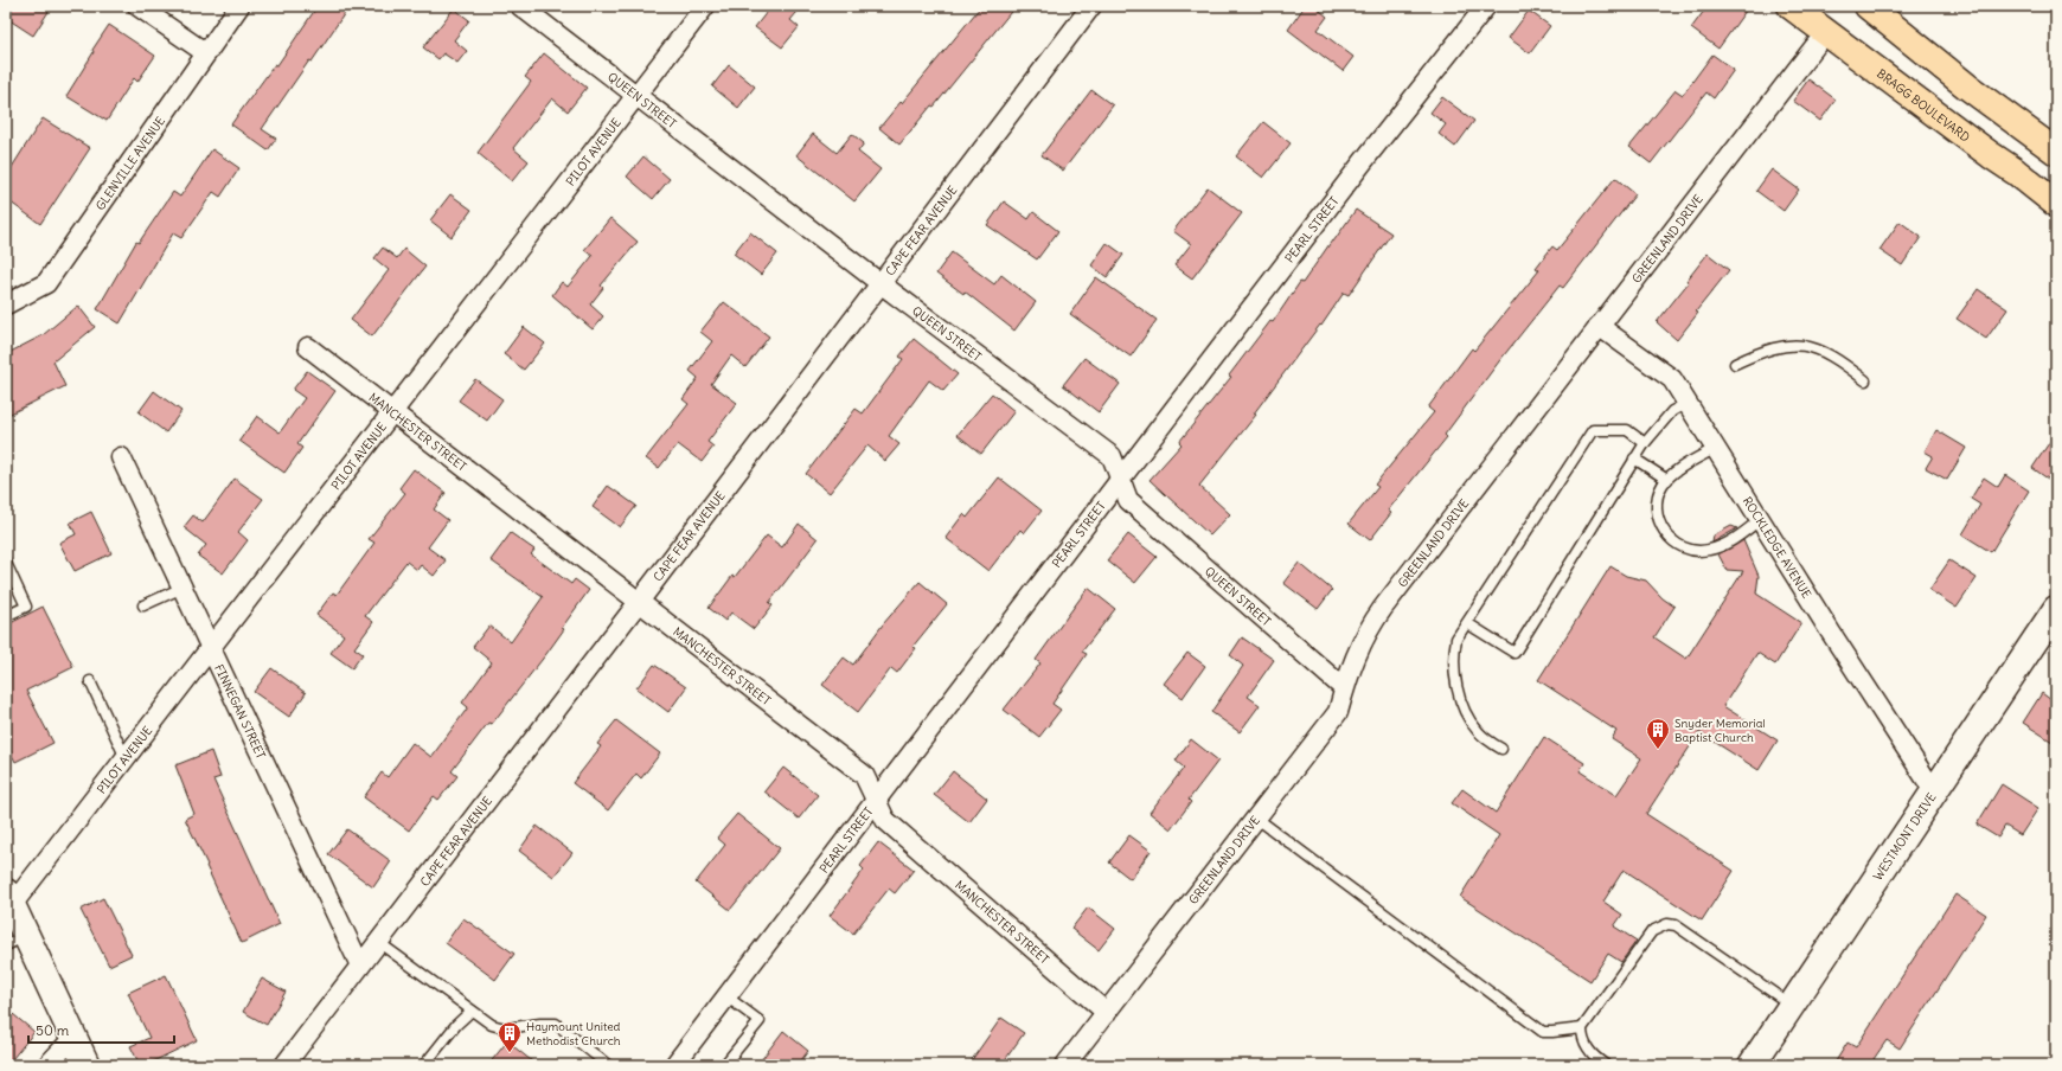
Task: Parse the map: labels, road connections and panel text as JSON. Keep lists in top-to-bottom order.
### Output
{
  "streets": {
    "main road": ["BRAGG BOULEVARD"],
    "street": [
      "QUEEN STREET",
      "PILOT AVENUE",
      "GLENVILLE AVENUE",
      "PEARL STREET",
      "CAPE FEAR AVENUE",
      "GREENLAND DRIVE",
      "MANCHESTER STREET",
      "ROCKLEDGE AVENUE",
      "FINNEGAN STREET",
      "WESTMONT DRIVE"
    ]
  },
  "crossings": [
    ["QUEEN STREET", "PILOT AVENUE"],
    ["QUEEN STREET", "PEARL STREET"],
    ["QUEEN STREET", "CAPE FEAR AVENUE"],
    ["QUEEN STREET", "GREENLAND DRIVE"],
    ["BRAGG BOULEVARD", "GREENLAND DRIVE"],
    ["PILOT AVENUE", "MANCHESTER STREET"],
    ["PILOT AVENUE", "FINNEGAN STREET"],
    ["PEARL STREET", "MANCHESTER STREET"],
    ["CAPE FEAR AVENUE", "MANCHESTER STREET"],
    ["CAPE FEAR AVENUE", "FINNEGAN STREET"],
    ["GREENLAND DRIVE", "MANCHESTER STREET"],
    ["GREENLAND DRIVE", "ROCKLEDGE AVENUE"],
    ["ROCKLEDGE AVENUE", "WESTMONT DRIVE"]
  ],
  "places": {
    "building": ["Snyder Memorial Baptist Church", "Haymount United Methodist Church"]
  },
  "scale_bar": "50 m"
}
